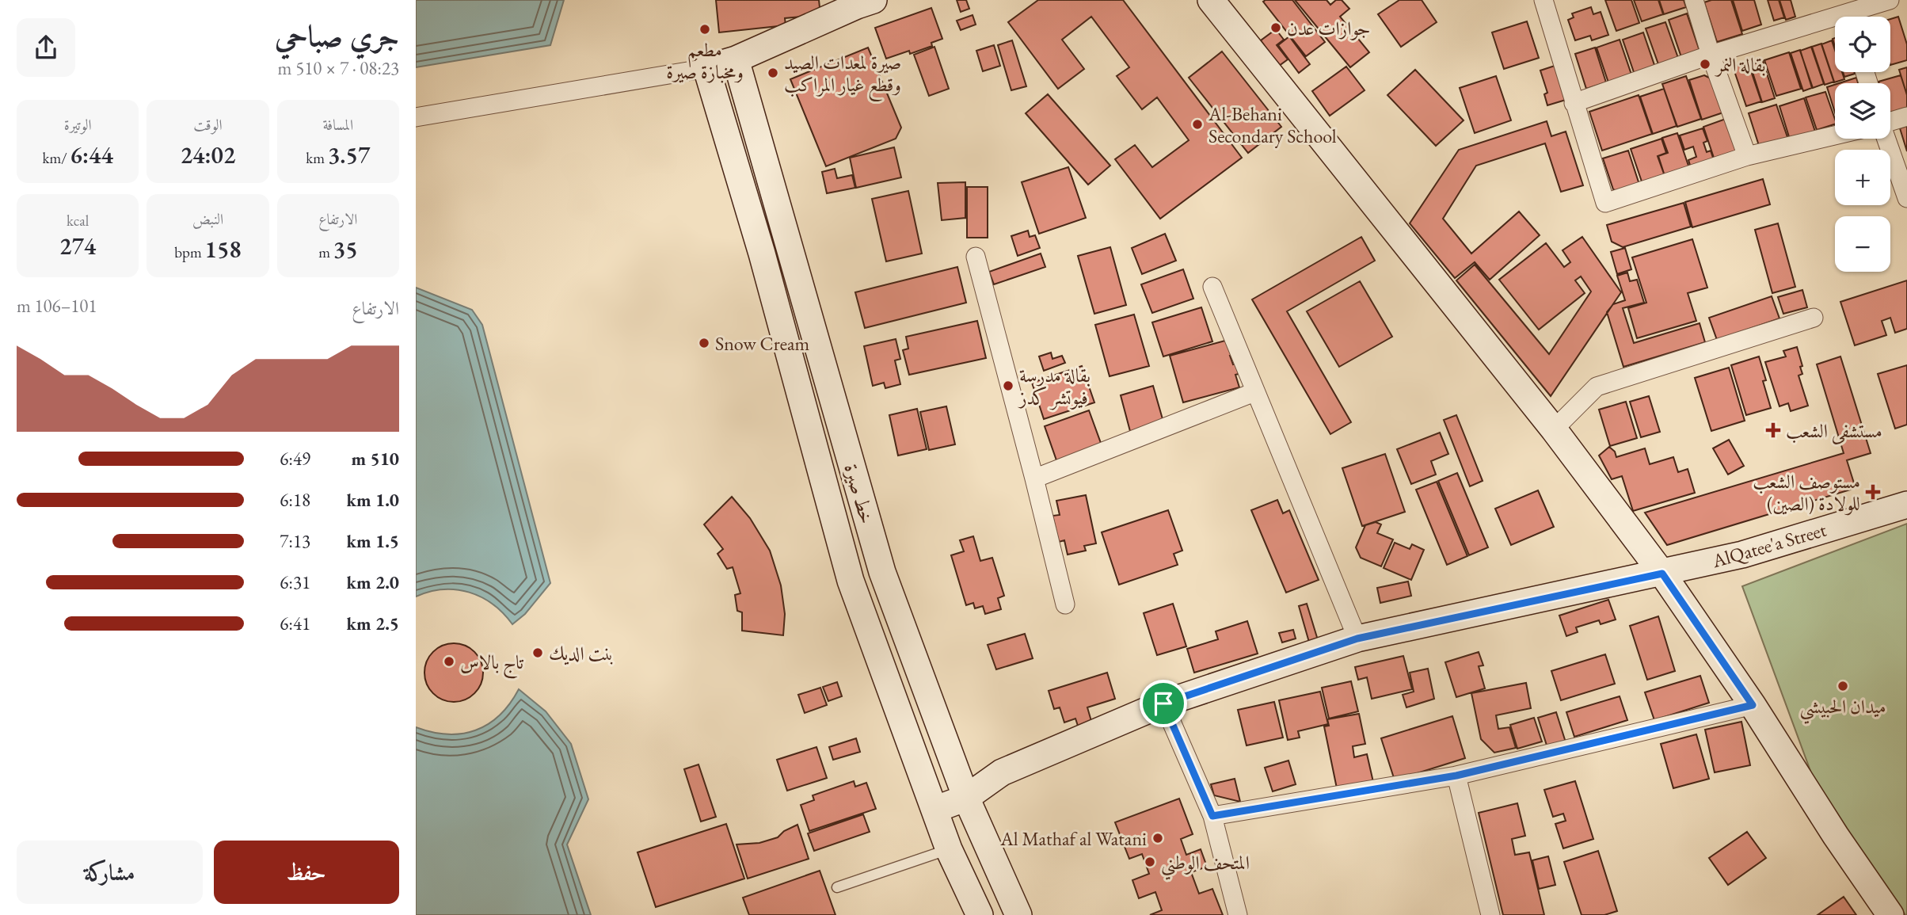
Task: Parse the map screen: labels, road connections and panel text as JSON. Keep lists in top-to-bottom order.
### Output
{
  "streets": {
    "street": ["خط صيرة", "AlQatee'a Street"]
  },
  "crossings": [
    ["خط صيرة", "AlQatee'a Street"]
  ],
  "places": {
    "other": [
      "جوازات عدن",
      "مطعم ومخبازة صيرة",
      "بقالة النمر",
      "صيرة لمعدات الصيد وقطع غيار المراكب",
      "Al-Behani Secondary School",
      "Snow Cream",
      "بقالة مدرسة فيوتشر كدز",
      "بنت الديك",
      "تاج بالاس",
      "ميدان الحبيشي",
      "Al Mathaf al Watani",
      "المتحف الوطني"
    ],
    "health": ["مستشفى الشعب", "مستوصف الشعب (الصين) للولادة"]
  },
  "page": {
    "heading": ["جري صباحي", "08:23 · 7 × 510 m"],
    "map_buttons": ["+", "−"],
    "stats": [
      ["المسافة", "3.57 km"],
      ["الوقت", "24:02"],
      ["الوتيرة", "6:44 /km"],
      ["الارتفاع", "35 m"],
      ["النبض", "158 bpm"],
      ["kcal", "274"]
    ],
    "chart": ["الارتفاع", "101–106 m"],
    "list": [
      {
        "name": "510 m",
        "note": "6:49"
      },
      {
        "name": "1.0 km",
        "note": "6:18"
      },
      {
        "name": "1.5 km",
        "note": "7:13"
      },
      {
        "name": "2.0 km",
        "note": "6:31"
      },
      {
        "name": "2.5 km",
        "note": "6:41"
      }
    ],
    "buttons": ["حفظ", "مشاركة"]
  }
}
